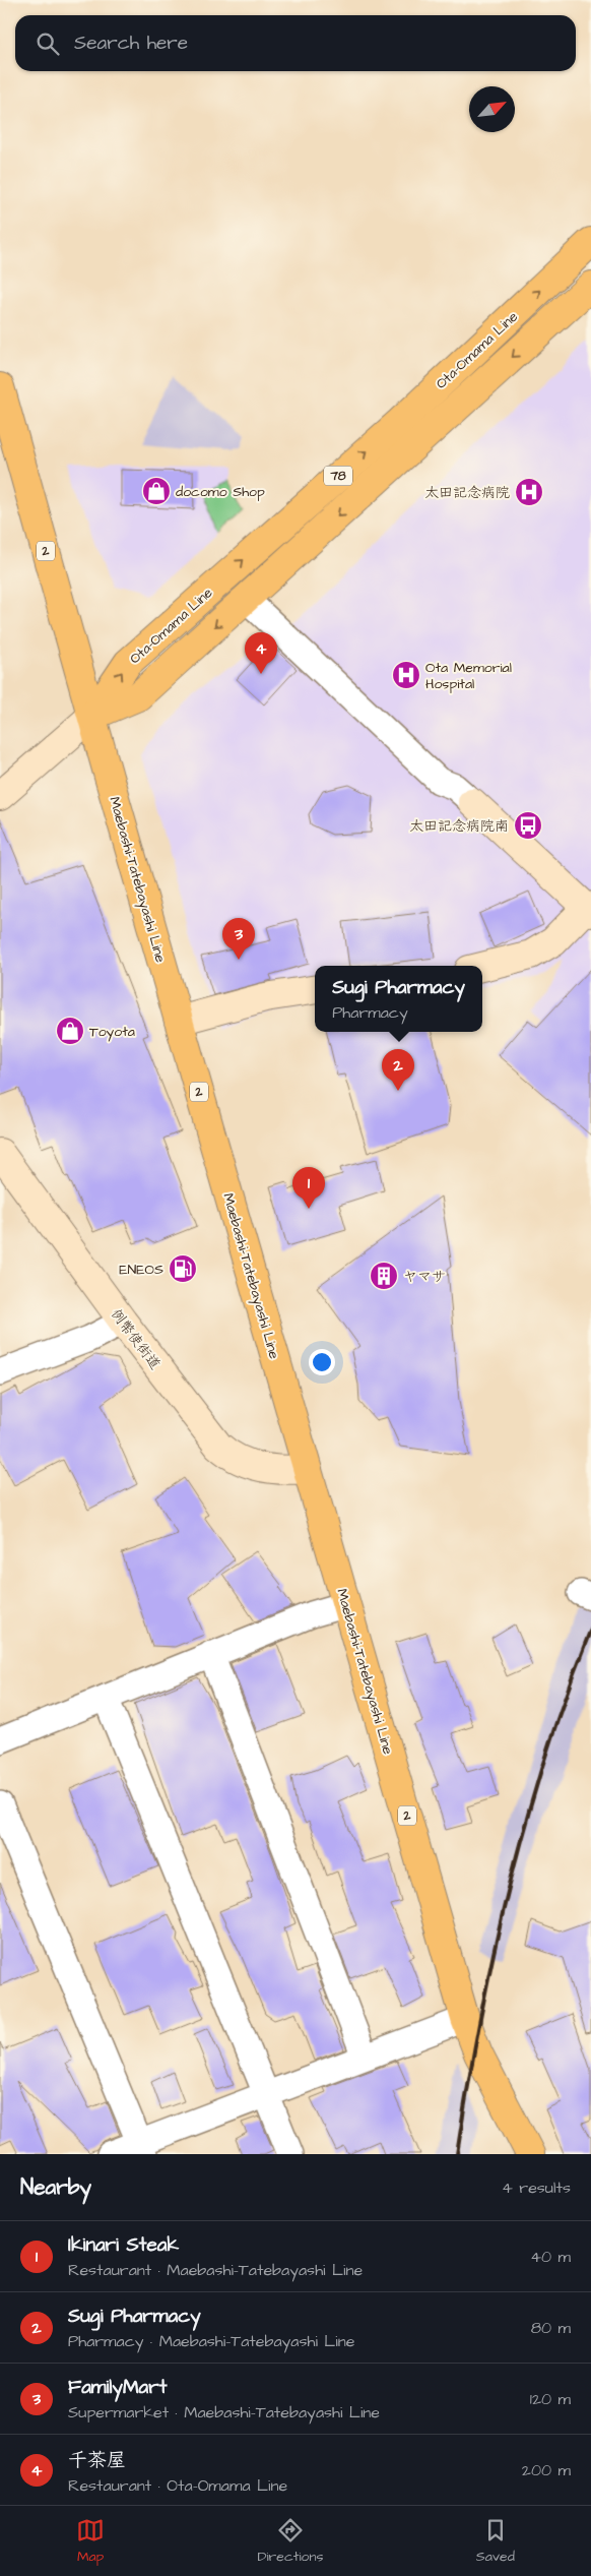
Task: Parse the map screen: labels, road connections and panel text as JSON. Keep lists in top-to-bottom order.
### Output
{
  "streets": {
    "main road": [
      "Ota-Omama Line",
      "78",
      "2",
      "Maebashi-Tatebayashi Line"
    ],
    "street": ["例幣使街道"]
  },
  "crossings": [
    ["Ota-Omama Line", "Maebashi-Tatebayashi Line"],
    ["Maebashi-Tatebayashi Line", "例幣使街道"]
  ],
  "places": {
    "shop": ["docomo Shop", "Toyota"],
    "hospital": ["太田記念病院", "Ota Memorial Hospital"],
    "bus stop": ["太田記念病院南"],
    "fuel station": ["ENEOS"],
    "building": ["ヤマサ"]
  },
  "north": "top right",
  "page": {
    "search": "Search here",
    "pins": [
      "4",
      "3",
      "2",
      "1"
    ],
    "popup": ["Sugi Pharmacy", "Pharmacy"],
    "heading": ["Nearby", "4 results"],
    "list": [
      {
        "mark": "1",
        "name": "Ikinari Steak",
        "note": "Restaurant · Maebashi-Tatebayashi Line",
        "value": "40 m"
      },
      {
        "mark": "2",
        "name": "Sugi Pharmacy",
        "note": "Pharmacy · Maebashi-Tatebayashi Line",
        "value": "80 m"
      },
      {
        "mark": "3",
        "name": "FamilyMart",
        "note": "Supermarket · Maebashi-Tatebayashi Line",
        "value": "120 m"
      },
      {
        "mark": "4",
        "name": "千茶屋",
        "note": "Restaurant · Ota-Omama Line",
        "value": "200 m"
      }
    ],
    "nav": ["Map", "Directions", "Saved"]
  }
}
